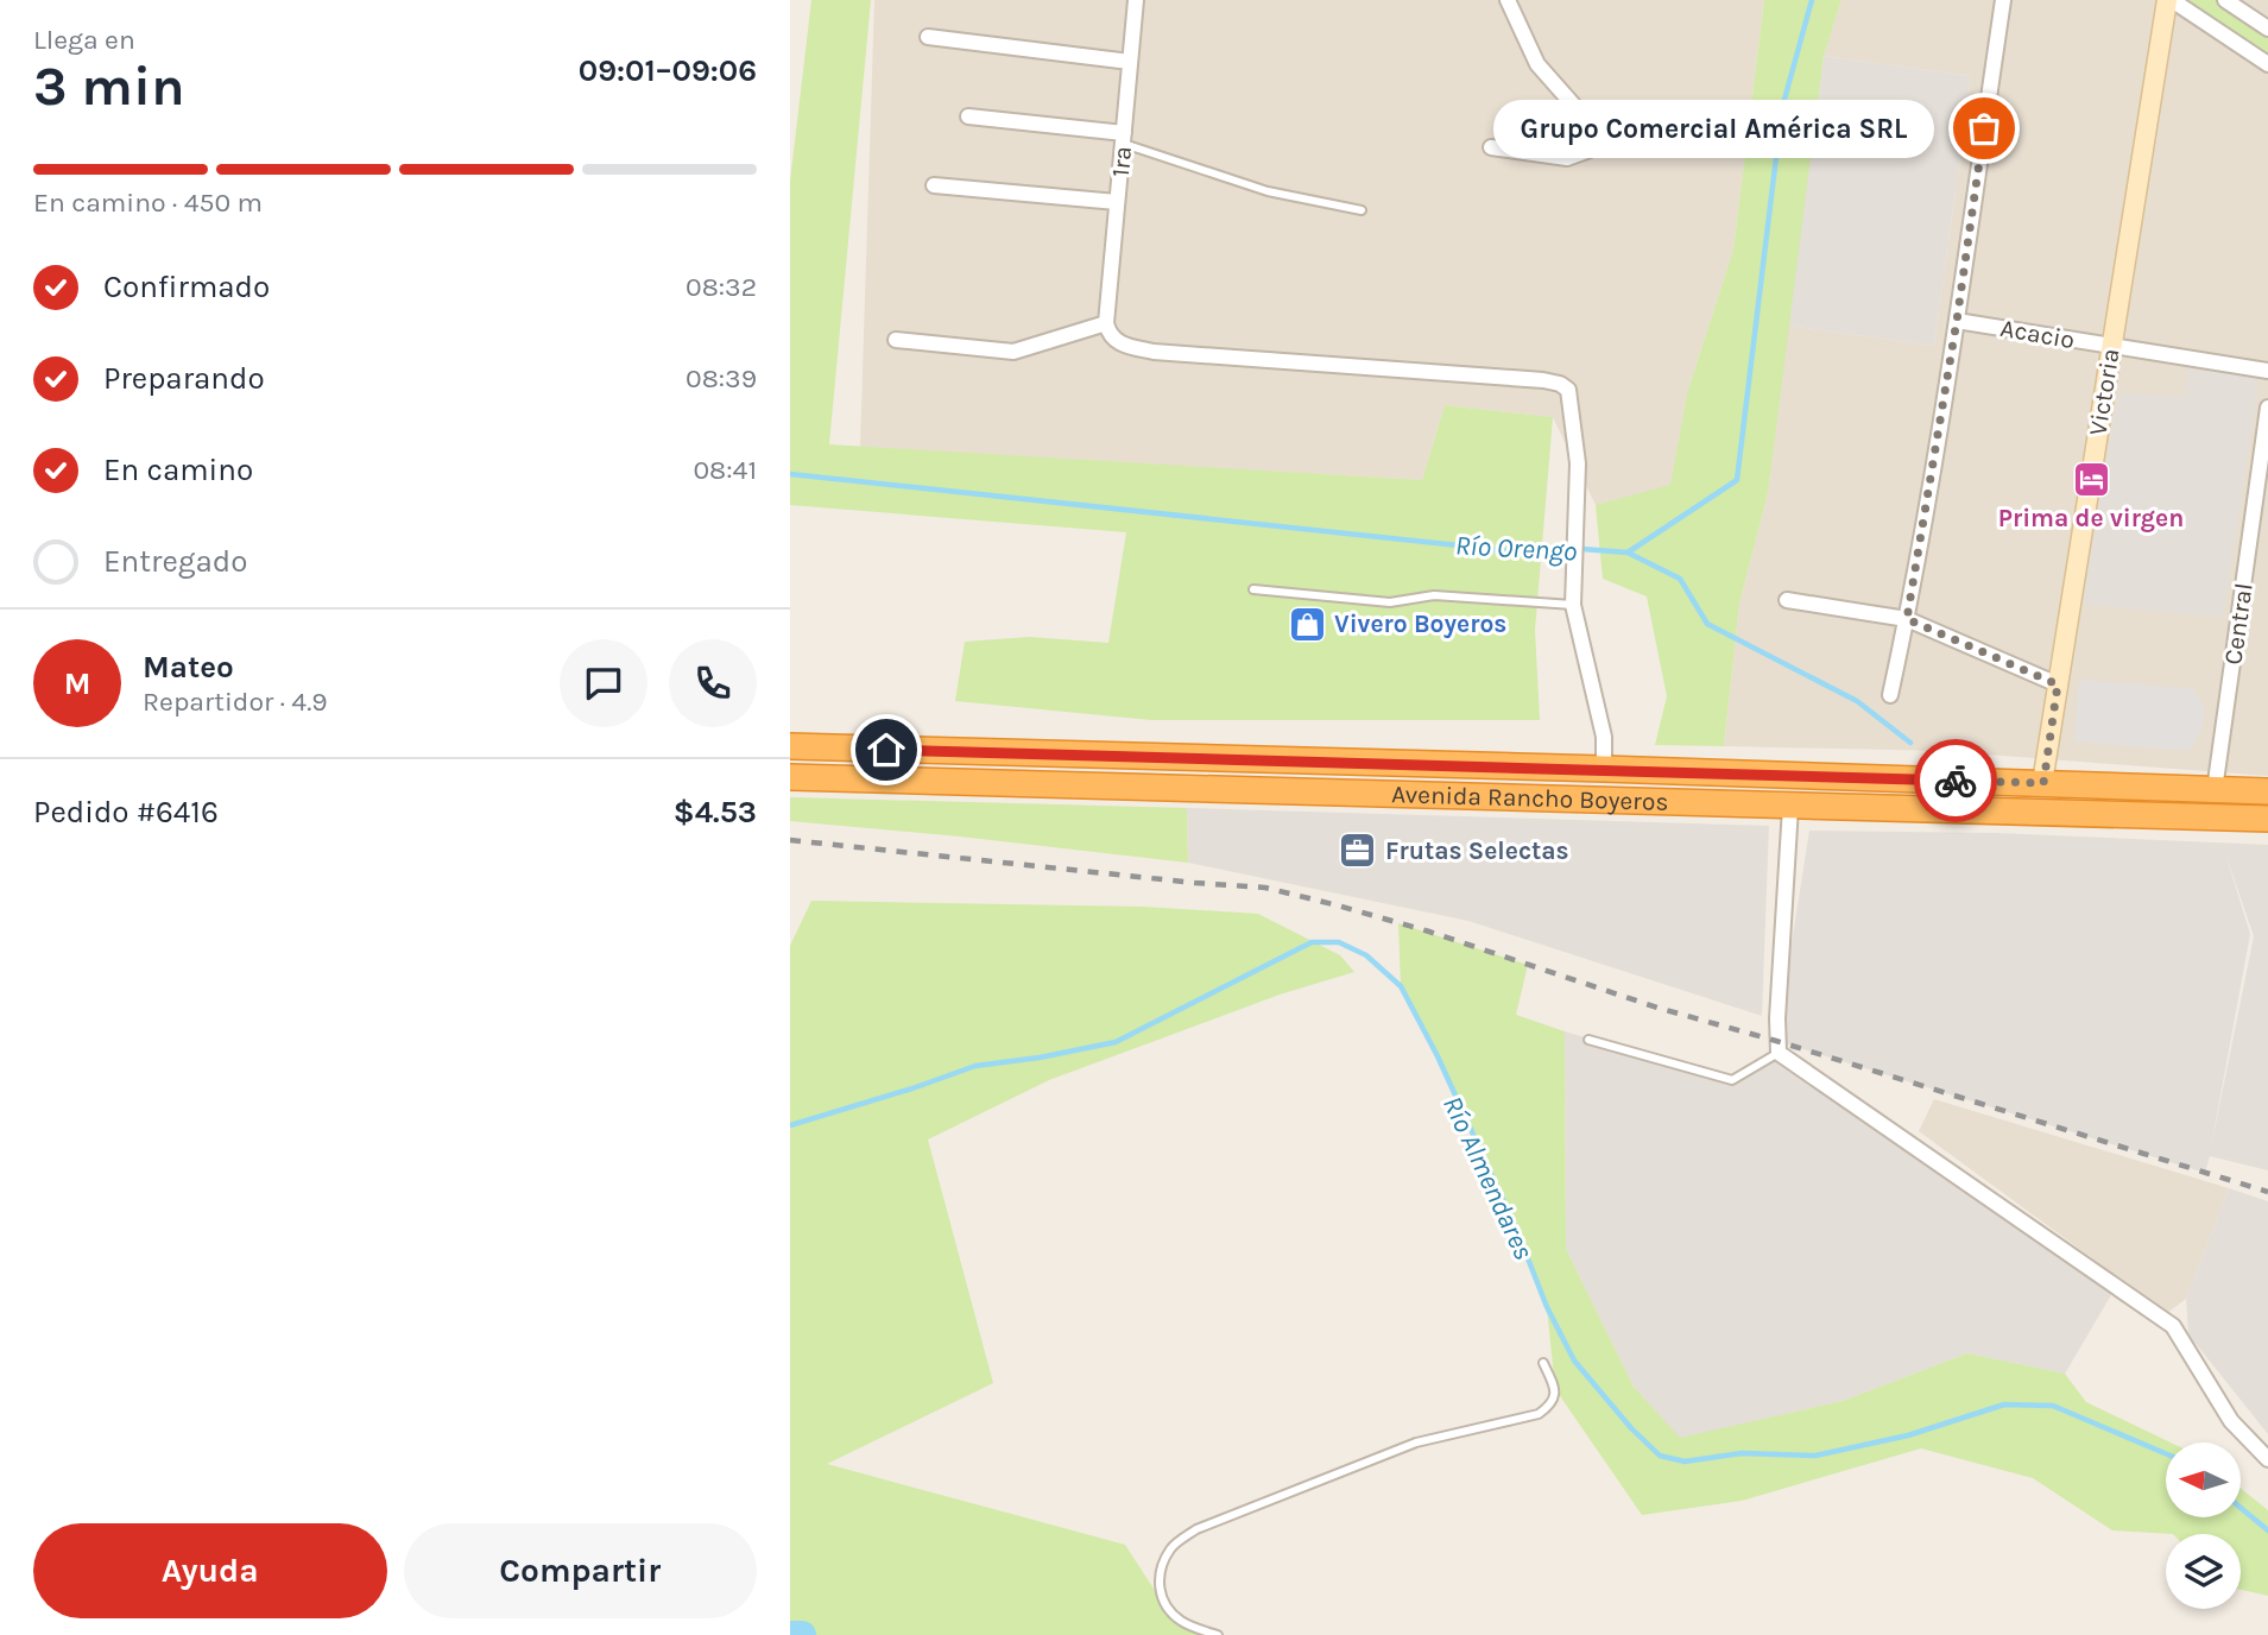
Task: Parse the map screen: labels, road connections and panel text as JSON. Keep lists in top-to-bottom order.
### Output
{
  "streets": {
    "highway": ["Avenida Rancho Boyeros"],
    "street": [
      "1ra",
      "Acacio",
      "Victoria",
      "Central"
    ]
  },
  "crossings": [
    ["Acacio", "Victoria"],
    ["Victoria", "Avenida Rancho Boyeros"],
    ["Central", "Avenida Rancho Boyeros"]
  ],
  "water": ["Río Orengo", "Río Almendares"],
  "places": {
    "other": ["Grupo Comercial América SRL"],
    "hotel": ["Prima de virgen"],
    "shop": ["Vivero Boyeros"],
    "office": ["Frutas Selectas"]
  },
  "north": "left",
  "page": {
    "heading": ["3 min", "Llega en", "09:01–09:06"],
    "panel": [
      "Mateo",
      "Repartidor · 4.9",
      "Pedido #6416",
      "$4.53"
    ],
    "bubble": "Grupo Comercial América SRL",
    "bar": "En camino · 450 m",
    "list": [
      ["Confirmado", "08:32"],
      ["Preparando", "08:39"],
      ["En camino", "08:41"],
      "Entregado"
    ],
    "round": "M",
    "buttons": ["Ayuda", "Compartir"]
  }
}
